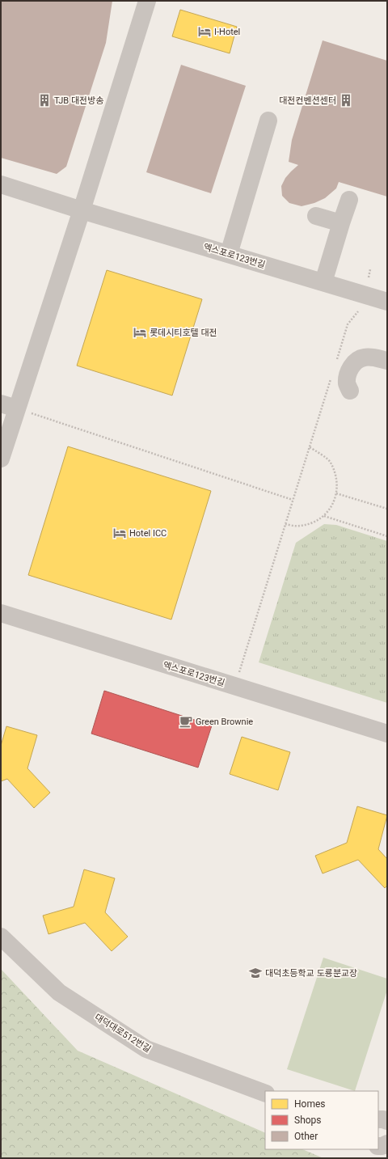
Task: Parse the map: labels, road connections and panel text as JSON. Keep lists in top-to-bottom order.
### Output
{
  "streets": {
    "street": ["엑스포로123번길", "대덕대로512번길"]
  },
  "places": {
    "hotel": ["I-Hotel", "롯데시티호텔 대전", "Hotel ICC"],
    "building": ["TJB 대전방송", "대전컨벤션센터"],
    "cafe": ["Green Brownie"],
    "school or university": ["대덕초등학교 도룡분교장"]
  },
  "legend": ["Homes", "Shops", "Other"]
}
